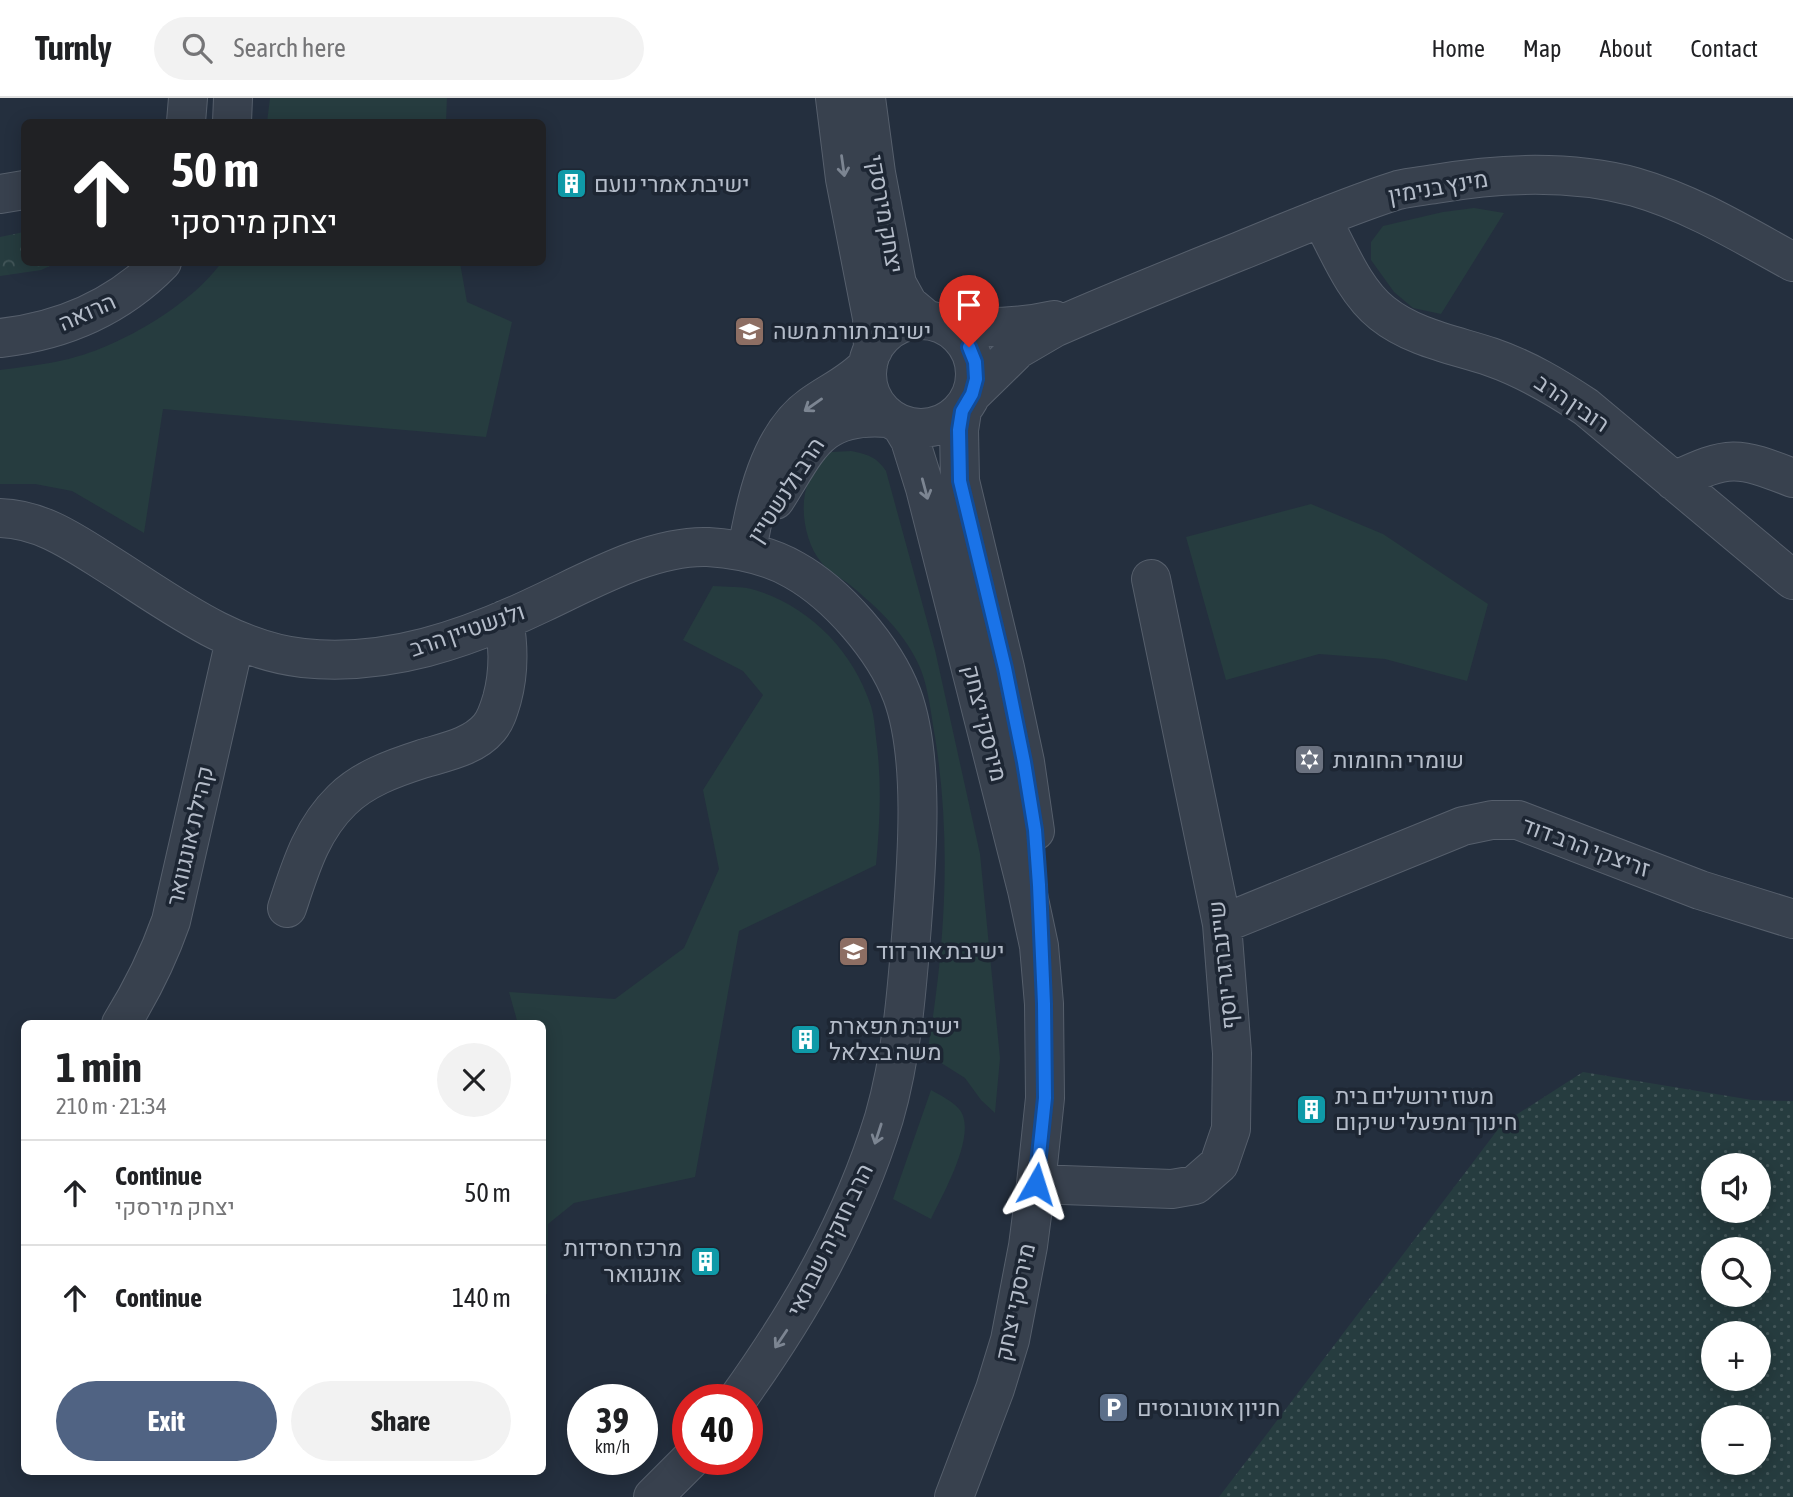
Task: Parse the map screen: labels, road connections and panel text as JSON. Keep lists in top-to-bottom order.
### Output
{
  "streets": {
    "street": [
      "מינץ בנימין",
      "יצחק מירסקי",
      "הרואה",
      "רובין הרב",
      "הרב ולנשטיין",
      "ולנשטיין הרב",
      "מירסקי יצחק",
      "קהילת אונגוואר",
      "זריצקי הרב דוד",
      "שיינברגר יוסף",
      "הרב חזקיה שבתאי"
    ]
  },
  "crossings": [
    ["מינץ בנימין", "רובין הרב"],
    ["יצחק מירסקי", "הרב ולנשטיין"],
    ["יצחק מירסקי", "מירסקי יצחק"],
    ["הרב ולנשטיין", "ולנשטיין הרב"],
    ["הרב ולנשטיין", "מירסקי יצחק"],
    ["ולנשטיין הרב", "קהילת אונגוואר"],
    ["ולנשטיין הרב", "הרב חזקיה שבתאי"],
    ["מירסקי יצחק", "שיינברגר יוסף"],
    ["זריצקי הרב דוד", "שיינברגר יוסף"]
  ],
  "one_way": ["הרב ולנשטיין", "הרב חזקיה שבתאי"],
  "places": {
    "building": [
      "ישיבת אמרי נועם",
      "ישיבת תפארת משה בצלאל",
      "מעוז ירושלים בית חינוך ומפעלי שיקום",
      "מרכז חסידות אונגוואר"
    ],
    "school or university": ["ישיבת תורת משה", "ישיבת אור דוד"],
    "synagogue": ["שומרי החומות"],
    "parking": ["חניון אוטובוסים"]
  },
  "page": {
    "header": "Turnly",
    "search": "Search here",
    "nav": [
      "Home",
      "Map",
      "About",
      "Contact"
    ],
    "turn": ["50 m", "יצחק מירסקי"],
    "heading": ["1 min", "210 m · 21:34"],
    "list": [
      {
        "name": "Continue",
        "note": "יצחק מירסקי",
        "value": "50 m"
      },
      {
        "name": "Continue",
        "value": "140 m"
      }
    ],
    "map_buttons": ["+", "−"],
    "buttons": ["Exit", "Share"],
    "speed": "39 km/h",
    "limit": "40"
  }
}
